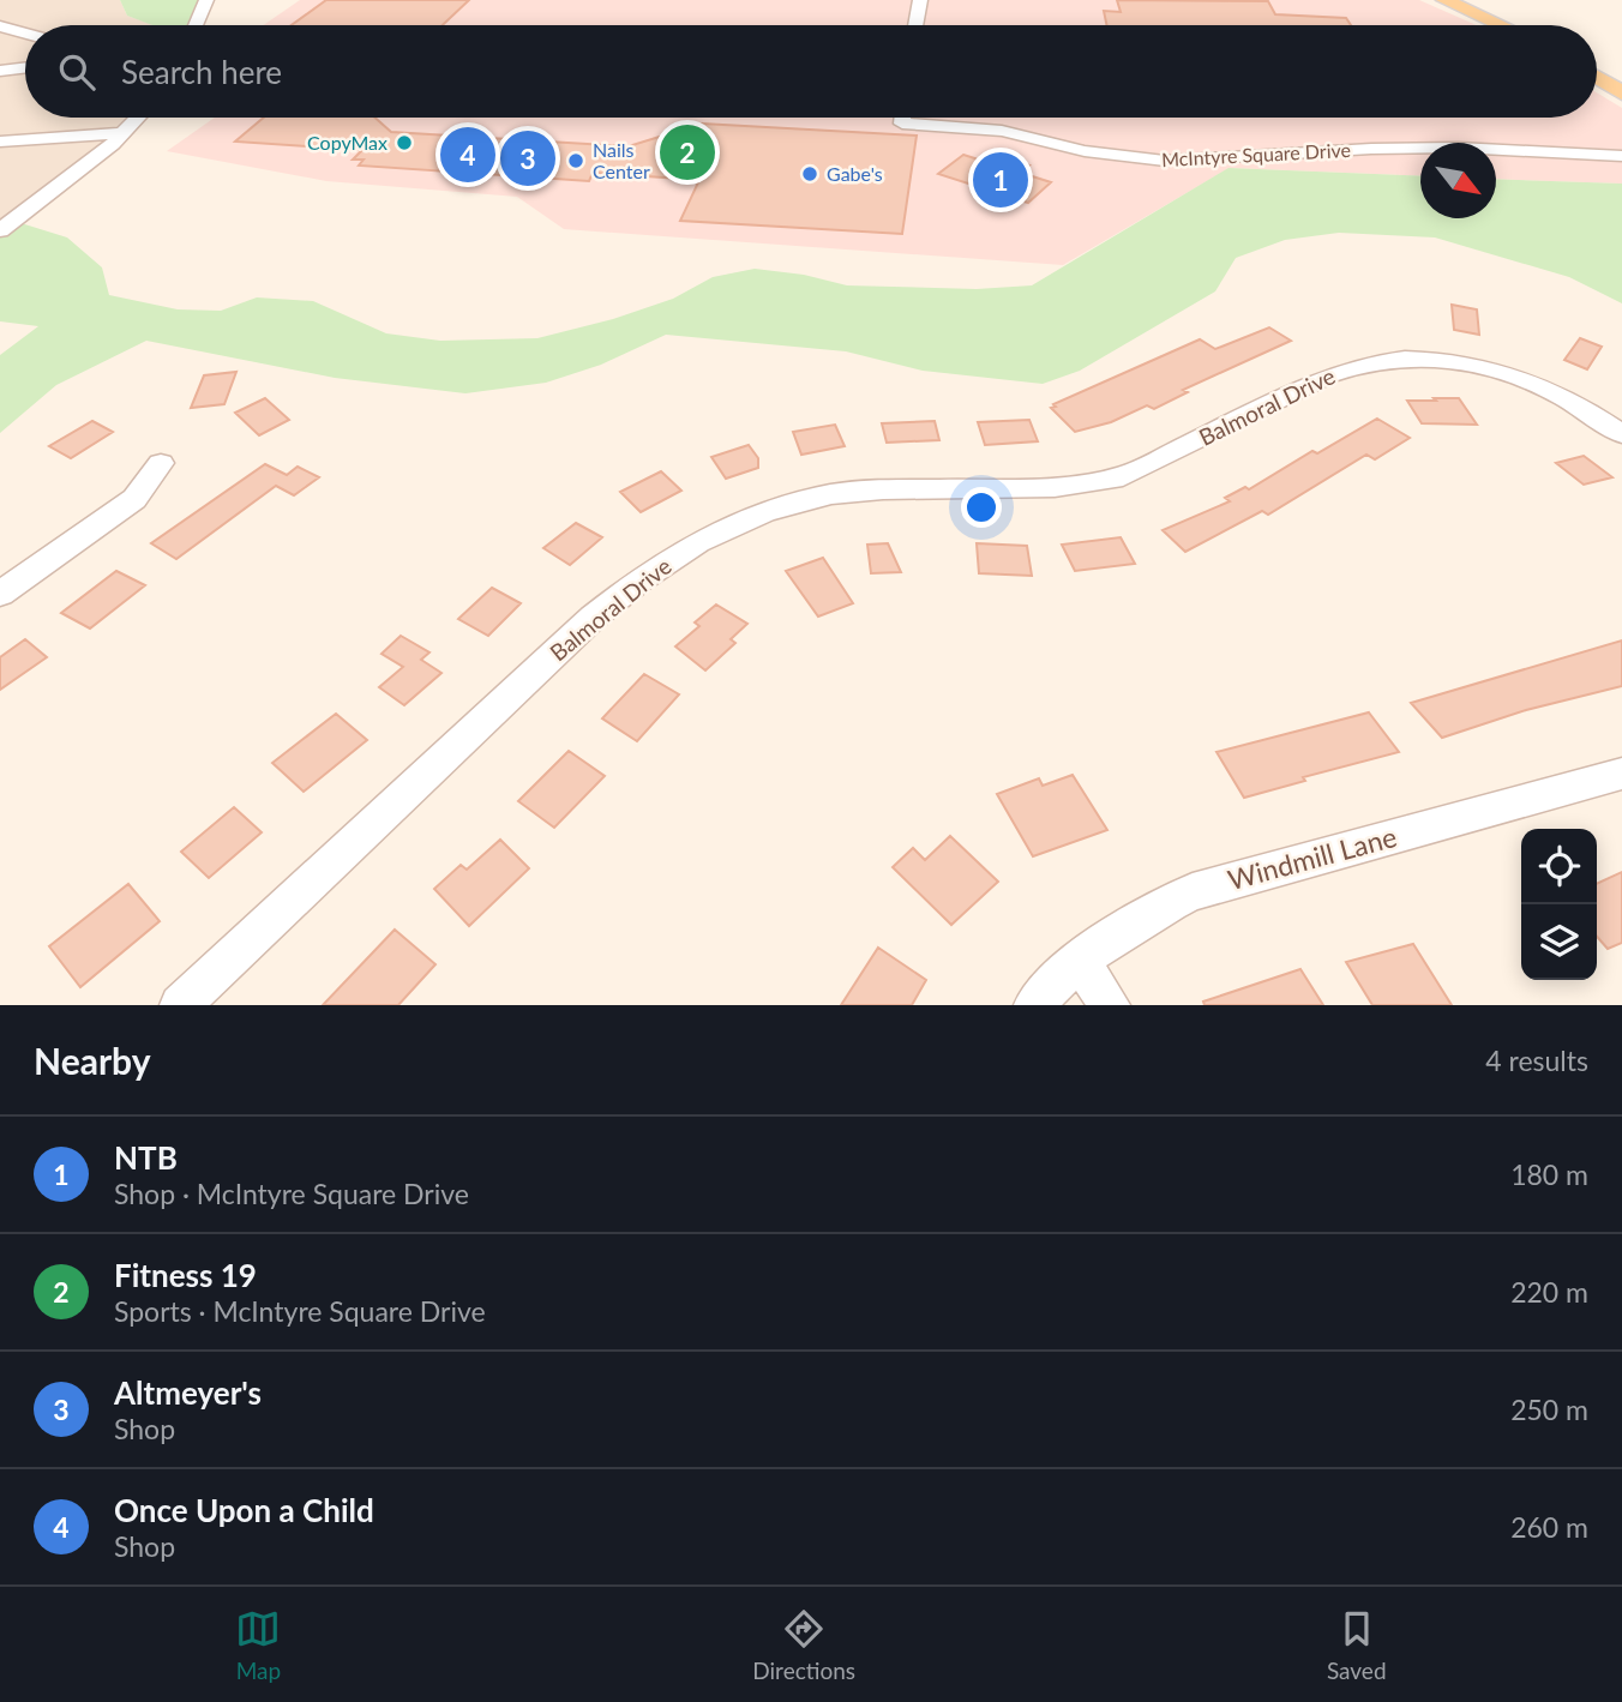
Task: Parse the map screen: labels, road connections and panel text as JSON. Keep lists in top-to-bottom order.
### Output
{
  "streets": {
    "street": ["McIntyre Square Drive", "Balmoral Drive", "Windmill Lane"]
  },
  "places": ["CopyMax", "Nails Center", "Gabe's"],
  "north": "bottom right",
  "page": {
    "search": "Search here",
    "pins": [
      "2",
      "4",
      "3",
      "1"
    ],
    "heading": ["Nearby", "4 results"],
    "list": [
      {
        "mark": "1",
        "name": "NTB",
        "note": "Shop · McIntyre Square Drive",
        "value": "180 m"
      },
      {
        "mark": "2",
        "name": "Fitness 19",
        "note": "Sports · McIntyre Square Drive",
        "value": "220 m"
      },
      {
        "mark": "3",
        "name": "Altmeyer's",
        "note": "Shop",
        "value": "250 m"
      },
      {
        "mark": "4",
        "name": "Once Upon a Child",
        "note": "Shop",
        "value": "260 m"
      }
    ],
    "nav": ["Map", "Directions", "Saved"]
  }
}
